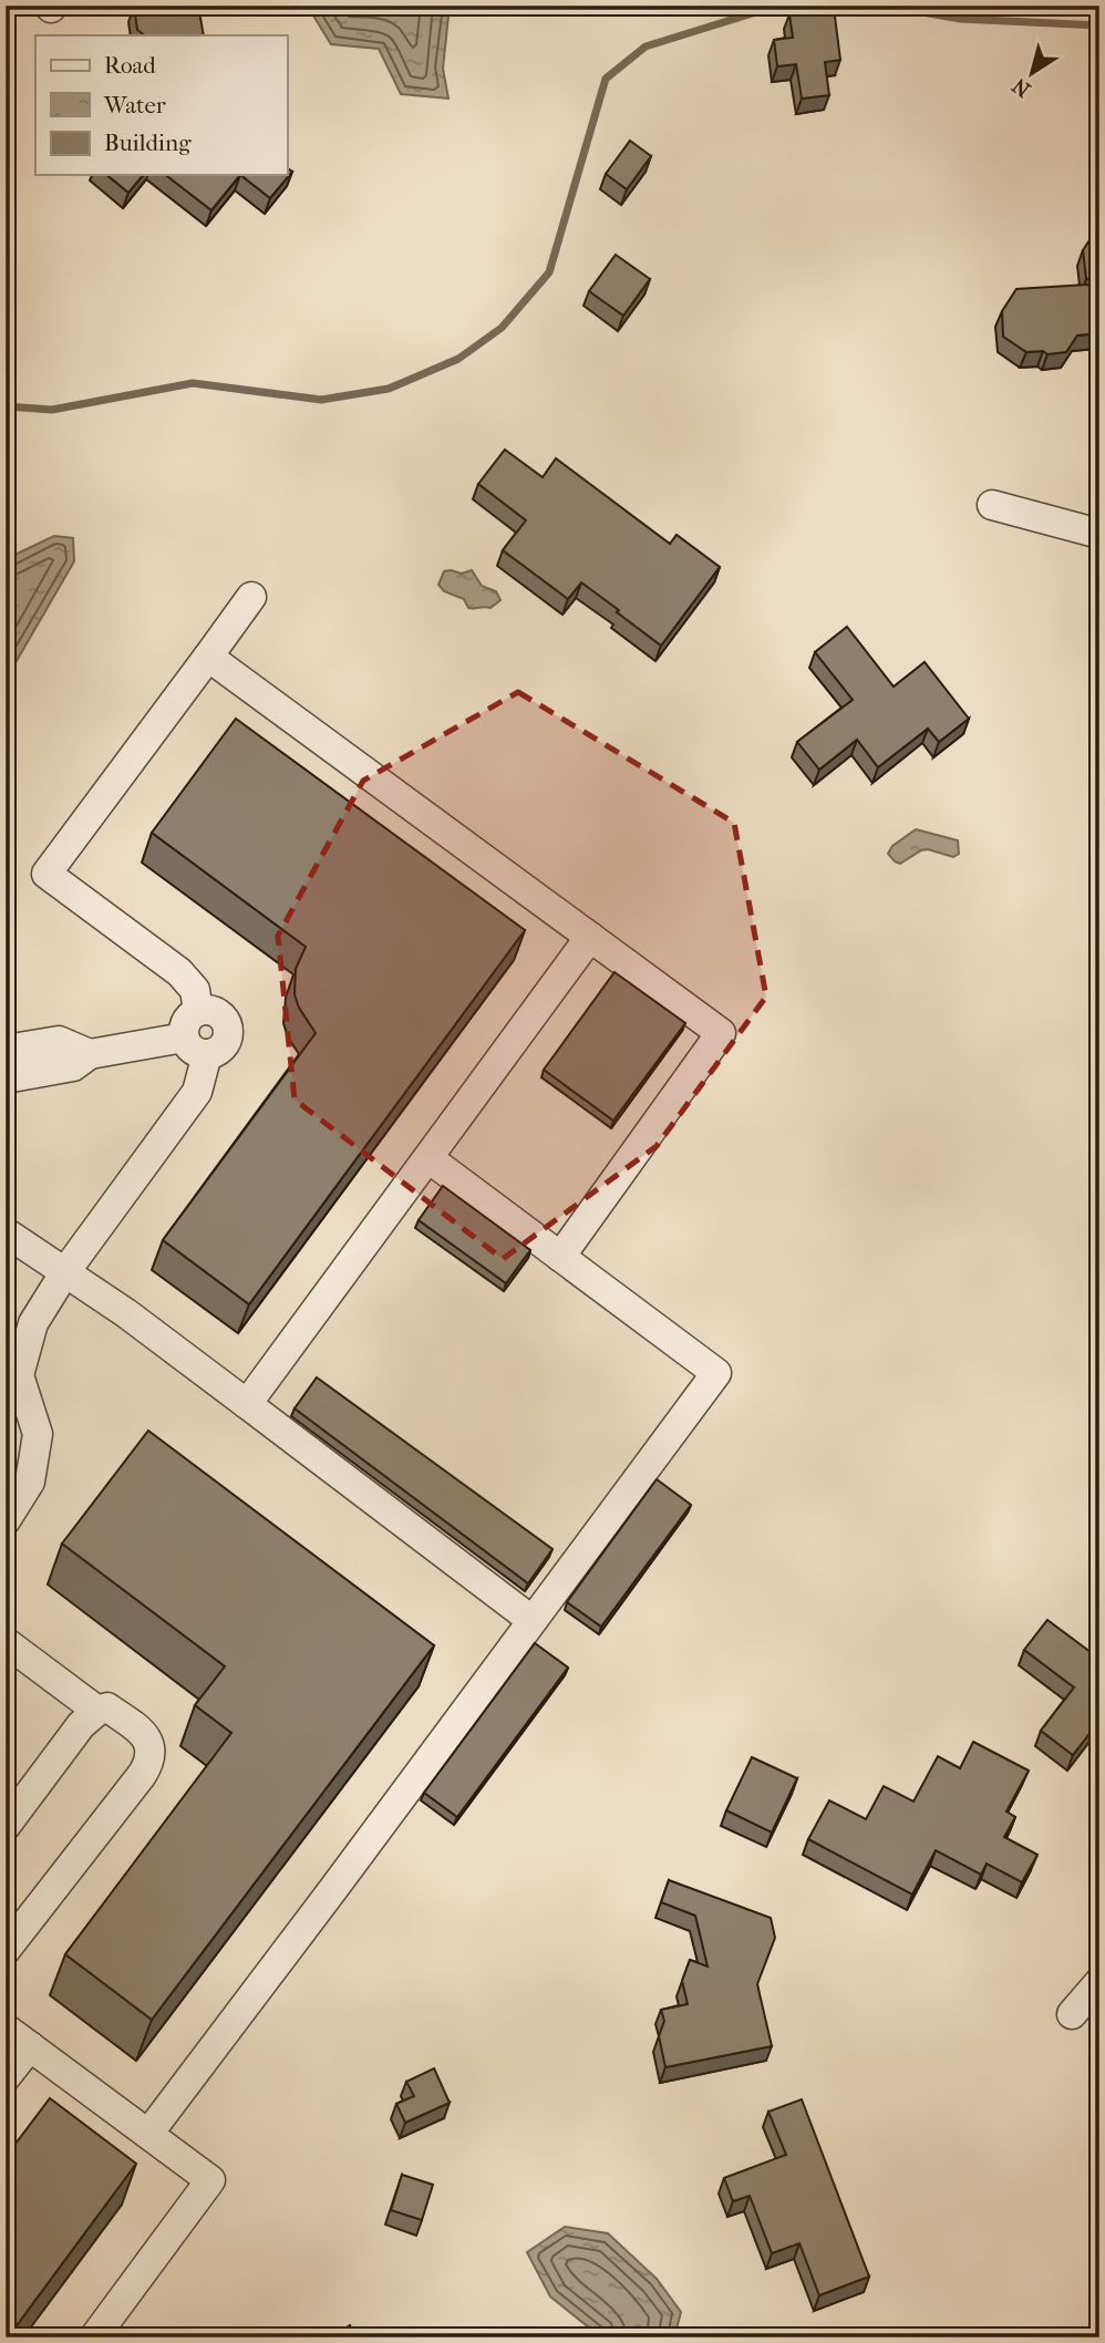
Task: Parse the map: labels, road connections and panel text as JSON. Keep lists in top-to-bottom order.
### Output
{
  "legend": ["Road", "Water", "Building"],
  "north": "bottom left"
}
